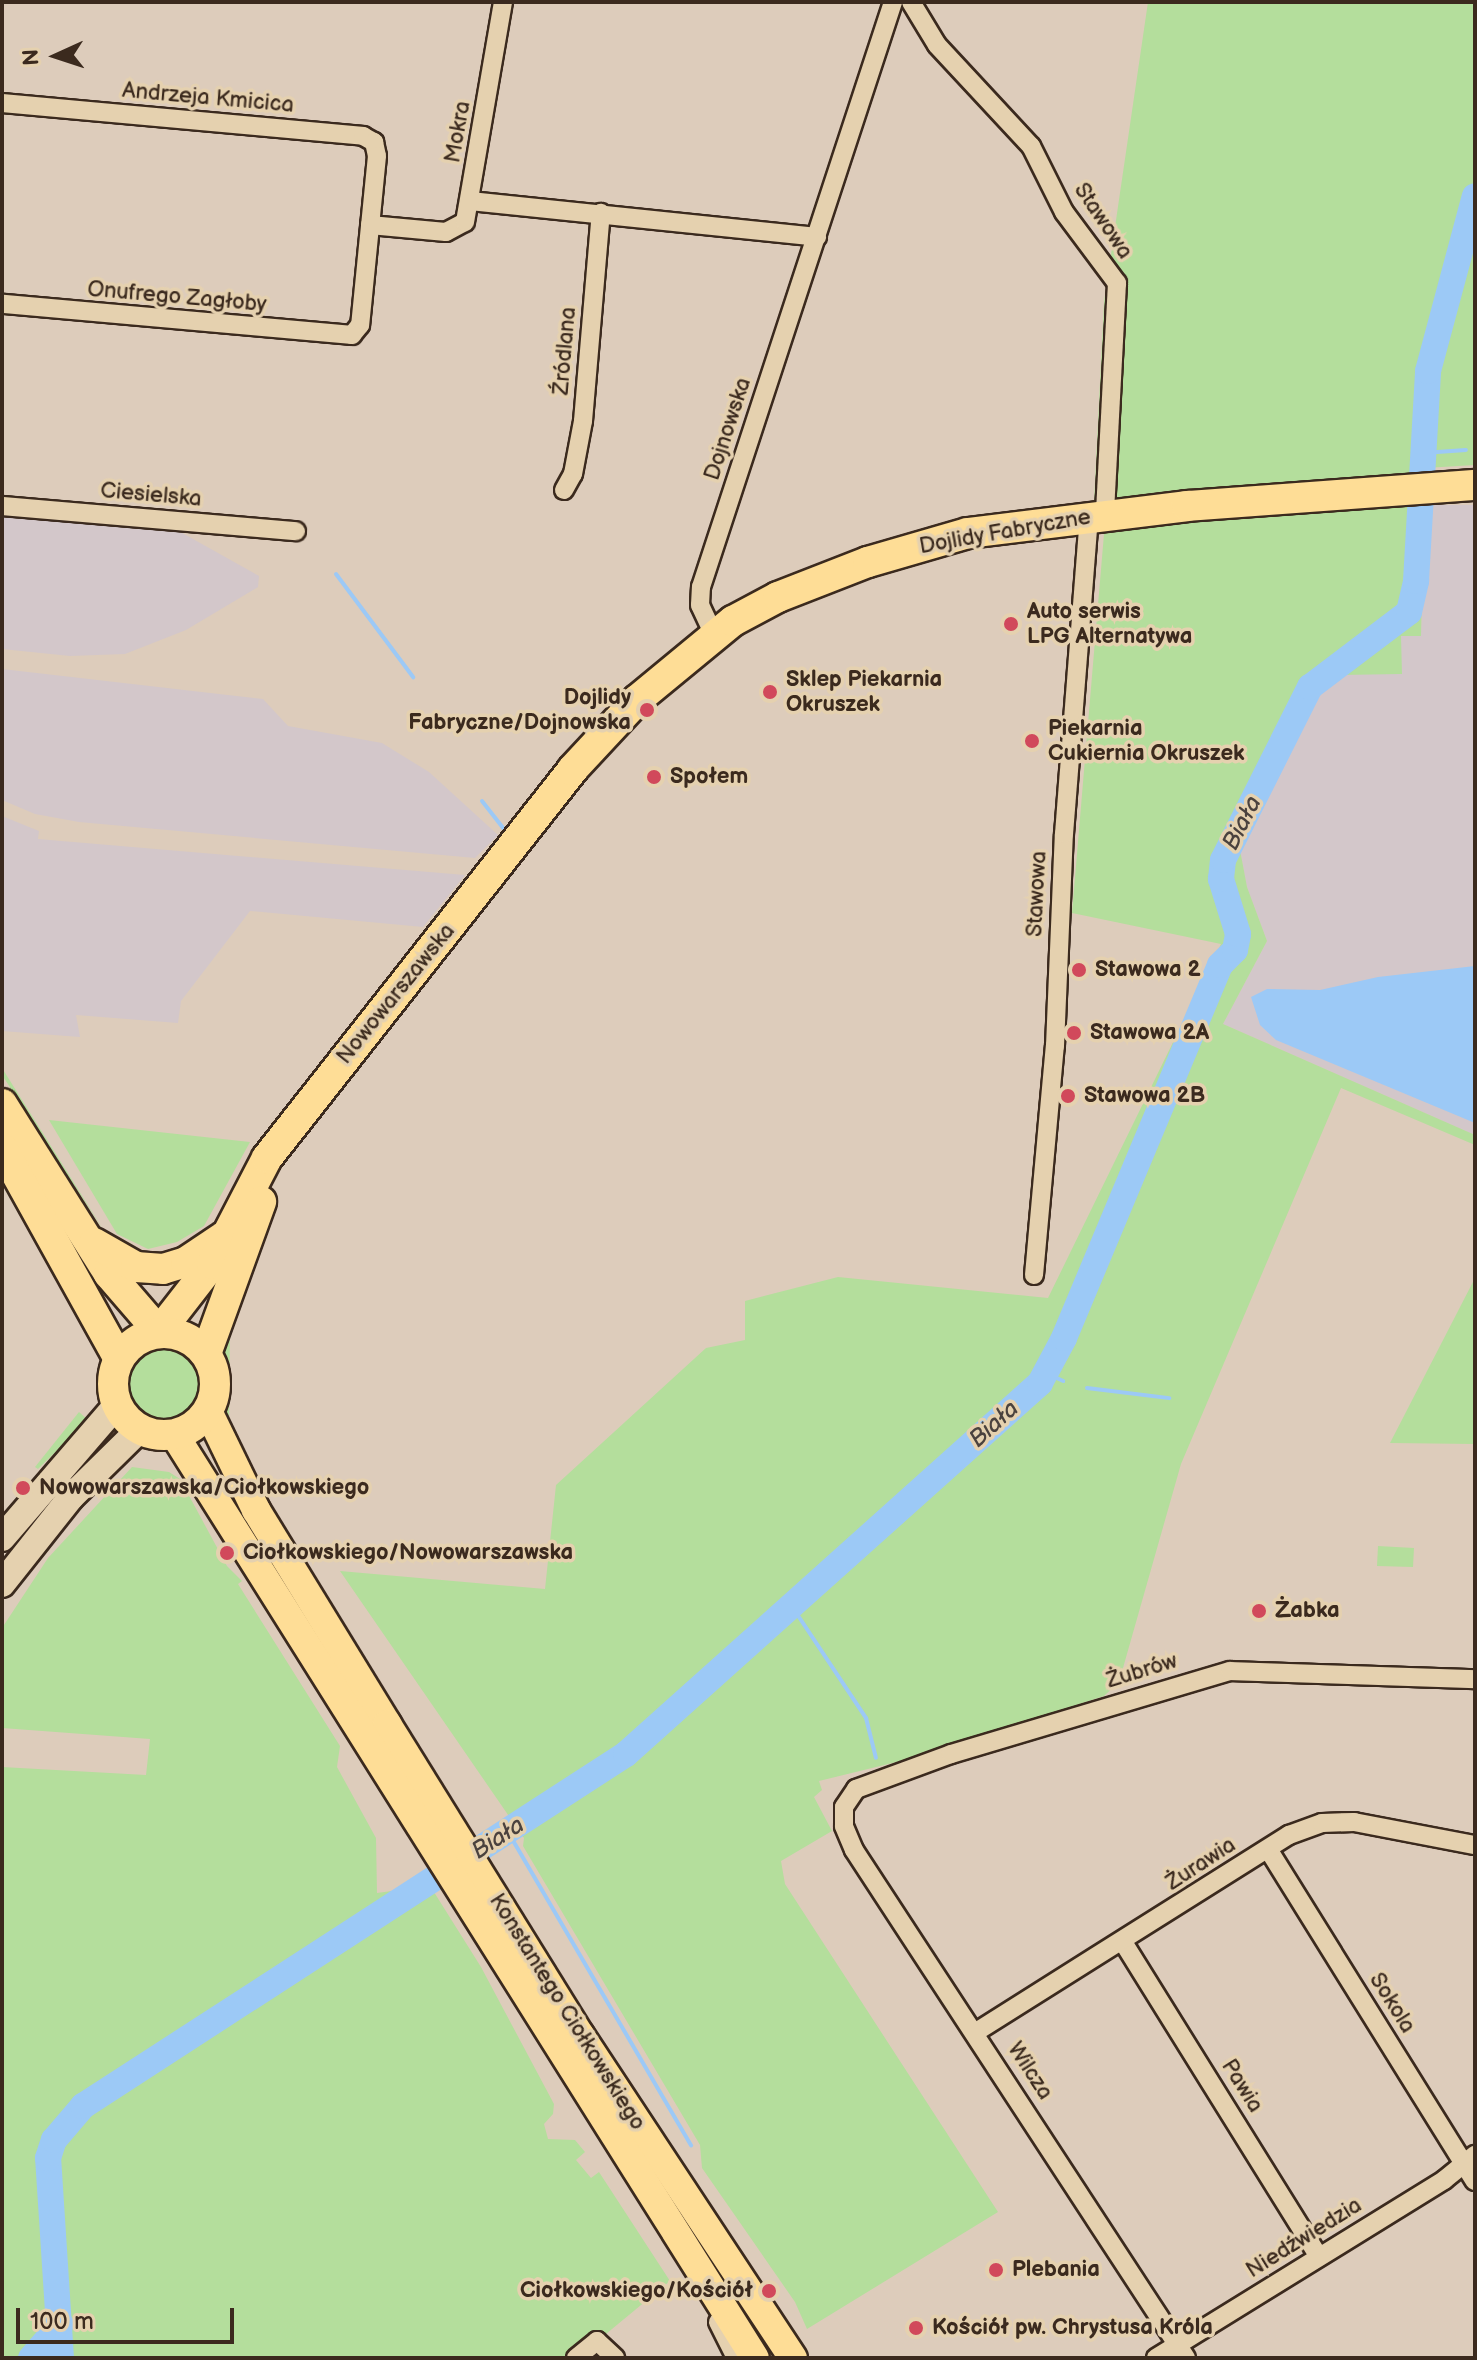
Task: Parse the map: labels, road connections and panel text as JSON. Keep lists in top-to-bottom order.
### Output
{
  "streets": {
    "highway": ["Dojlidy Fabryczne", "Nowowarszawska"],
    "main road": ["Konstantego Ciołkowskiego"],
    "street": [
      "Andrzeja Kmicica",
      "Mokra",
      "Stawowa",
      "Onufrego Zagłoby",
      "Źródlana",
      "Dojnowska",
      "Ciesielska",
      "Żubrów",
      "Żurawia",
      "Sokola",
      "Wilcza",
      "Pawia",
      "Niedźwiedzia"
    ]
  },
  "crossings": [
    ["Andrzeja Kmicica", "Mokra"],
    ["Andrzeja Kmicica", "Onufrego Zagłoby"],
    ["Mokra", "Onufrego Zagłoby"],
    ["Stawowa", "Dojlidy Fabryczne"],
    ["Dojnowska", "Dojlidy Fabryczne"],
    ["Dojlidy Fabryczne", "Nowowarszawska"],
    ["Nowowarszawska", "Konstantego Ciołkowskiego"],
    ["Żubrów", "Wilcza"],
    ["Żurawia", "Sokola"],
    ["Żurawia", "Wilcza"],
    ["Żurawia", "Pawia"],
    ["Sokola", "Niedźwiedzia"],
    ["Wilcza", "Niedźwiedzia"],
    ["Pawia", "Niedźwiedzia"]
  ],
  "water": ["Biała"],
  "places": [
    "Auto serwis LPG Alternatywa",
    "Sklep Piekarnia Okruszek",
    "Dojlidy Fabryczne/Dojnowska",
    "Piekarnia Cukiernia Okruszek",
    "Społem",
    "Stawowa 2",
    "Stawowa 2A",
    "Stawowa 2B",
    "Nowowarszawska/Ciołkowskiego",
    "Ciołkowskiego/Nowowarszawska",
    "Żabka",
    "Plebania",
    "Ciołkowskiego/Kościół",
    "Kościół pw. Chrystusa Króla"
  ],
  "scale_bar": "100 m",
  "north": "left"
}
